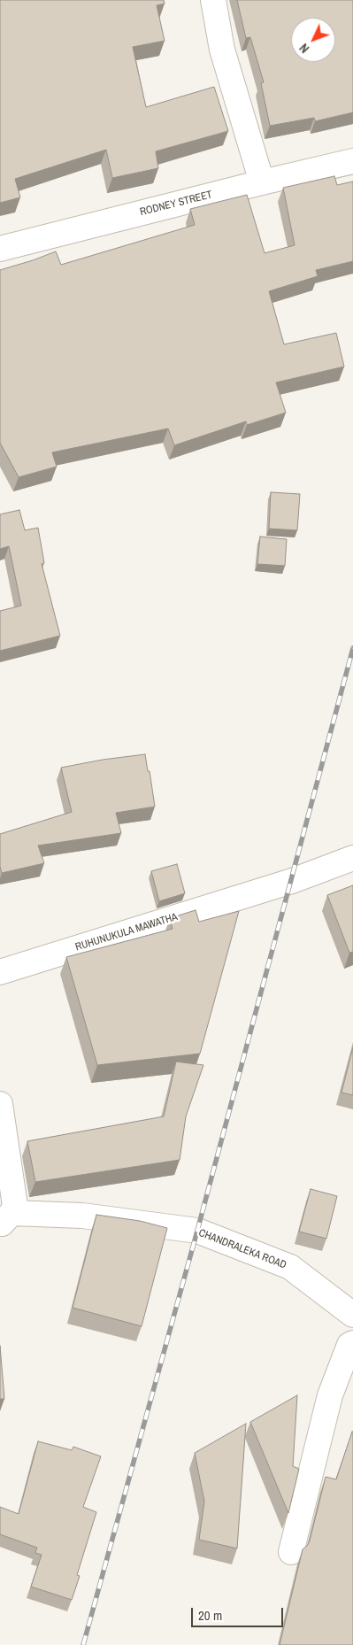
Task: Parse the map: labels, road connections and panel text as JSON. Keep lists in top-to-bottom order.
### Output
{
  "streets": {
    "street": ["RODNEY STREET", "RUHUNUKULA MAWATHA", "CHANDRALEKA ROAD"]
  },
  "scale_bar": "20 m",
  "north": "bottom left"
}
